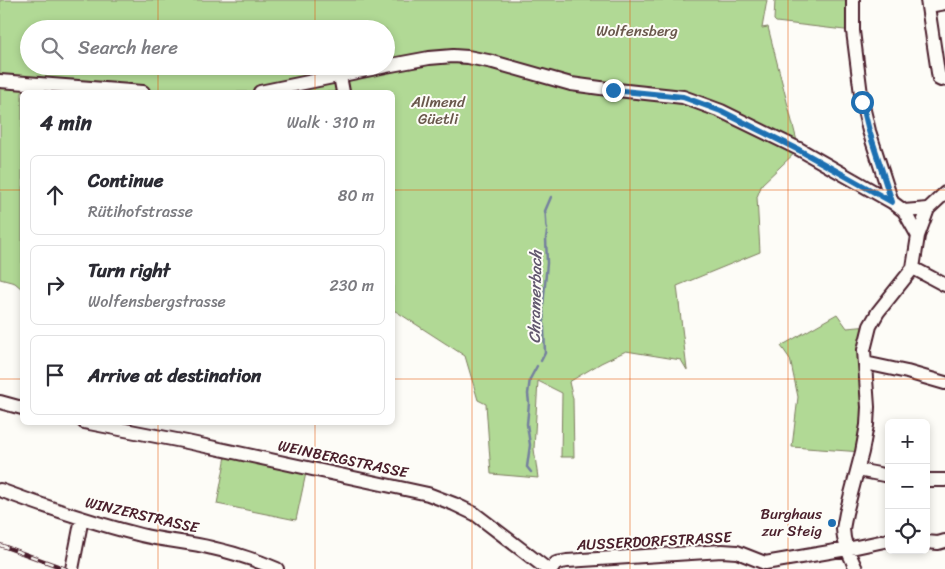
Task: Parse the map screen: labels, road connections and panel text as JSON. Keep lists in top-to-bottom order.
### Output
{
  "streets": {
    "street": ["WEINBERGSTRASSE", "WINZERSTRASSE", "AUSSERDORFSTRASSE"]
  },
  "water": ["Chramerbach"],
  "parks": ["Wolfensberg", "Allmend Güetli"],
  "places": ["Burghaus zur Steig"],
  "page": {
    "search": "Search here",
    "heading": ["4 min", "Walk · 310 m"],
    "list": [
      ["Continue", "Rütihofstrasse", "80 m"],
      ["Turn right", "Wolfensbergstrasse", "230 m"],
      "Arrive at destination"
    ],
    "map_buttons": ["+", "−"]
  }
}
